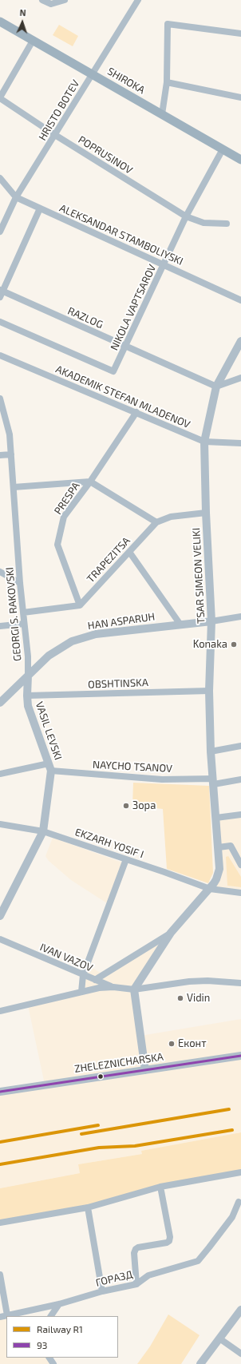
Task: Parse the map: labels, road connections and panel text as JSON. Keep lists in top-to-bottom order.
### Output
{
  "streets": {
    "main road": ["SHIROKA"],
    "street": [
      "HRISTO BOTEV",
      "POPRUSINOV",
      "ALEKSANDAR STAMBOLIYSKI",
      "NIKOLA VAPTSAROV",
      "RAZLOG",
      "AKADEMIK STEFAN MLADENOV",
      "PRESPA",
      "TRAPEZITSA",
      "TSAR SIMEON VELIKI",
      "GEORGI S. RAKOVSKI",
      "HAN ASPARUH",
      "OBSHTINSKA",
      "VASIL LEVSKI",
      "NAYCHO TSANOV",
      "EKZARH YOSIF I",
      "IVAN VAZOV",
      "ZHELEZNICHARSKA",
      "ГОРАЗД"
    ]
  },
  "crossings": [
    ["SHIROKA", "HRISTO BOTEV"],
    ["SHIROKA", "NIKOLA VAPTSAROV"],
    ["HRISTO BOTEV", "POPRUSINOV"],
    ["HRISTO BOTEV", "ALEKSANDAR STAMBOLIYSKI"],
    ["POPRUSINOV", "NIKOLA VAPTSAROV"],
    ["ALEKSANDAR STAMBOLIYSKI", "NIKOLA VAPTSAROV"],
    ["NIKOLA VAPTSAROV", "RAZLOG"],
    ["RAZLOG", "TSAR SIMEON VELIKI"],
    ["AKADEMIK STEFAN MLADENOV", "PRESPA"],
    ["AKADEMIK STEFAN MLADENOV", "TSAR SIMEON VELIKI"],
    ["PRESPA", "TRAPEZITSA"],
    ["TRAPEZITSA", "TSAR SIMEON VELIKI"],
    ["TSAR SIMEON VELIKI", "HAN ASPARUH"],
    ["TSAR SIMEON VELIKI", "OBSHTINSKA"],
    ["TSAR SIMEON VELIKI", "NAYCHO TSANOV"],
    ["TSAR SIMEON VELIKI", "EKZARH YOSIF I"],
    ["GEORGI S. RAKOVSKI", "HAN ASPARUH"],
    ["GEORGI S. RAKOVSKI", "VASIL LEVSKI"],
    ["HAN ASPARUH", "VASIL LEVSKI"],
    ["OBSHTINSKA", "VASIL LEVSKI"],
    ["VASIL LEVSKI", "NAYCHO TSANOV"],
    ["VASIL LEVSKI", "EKZARH YOSIF I"]
  ],
  "places": [
    "Konaka",
    "Зора",
    "Vidin",
    "Еконт"
  ],
  "lines": ["transit line 93", "rail line R1"],
  "legend": ["Railway R1", "93"],
  "north": "top"
}
